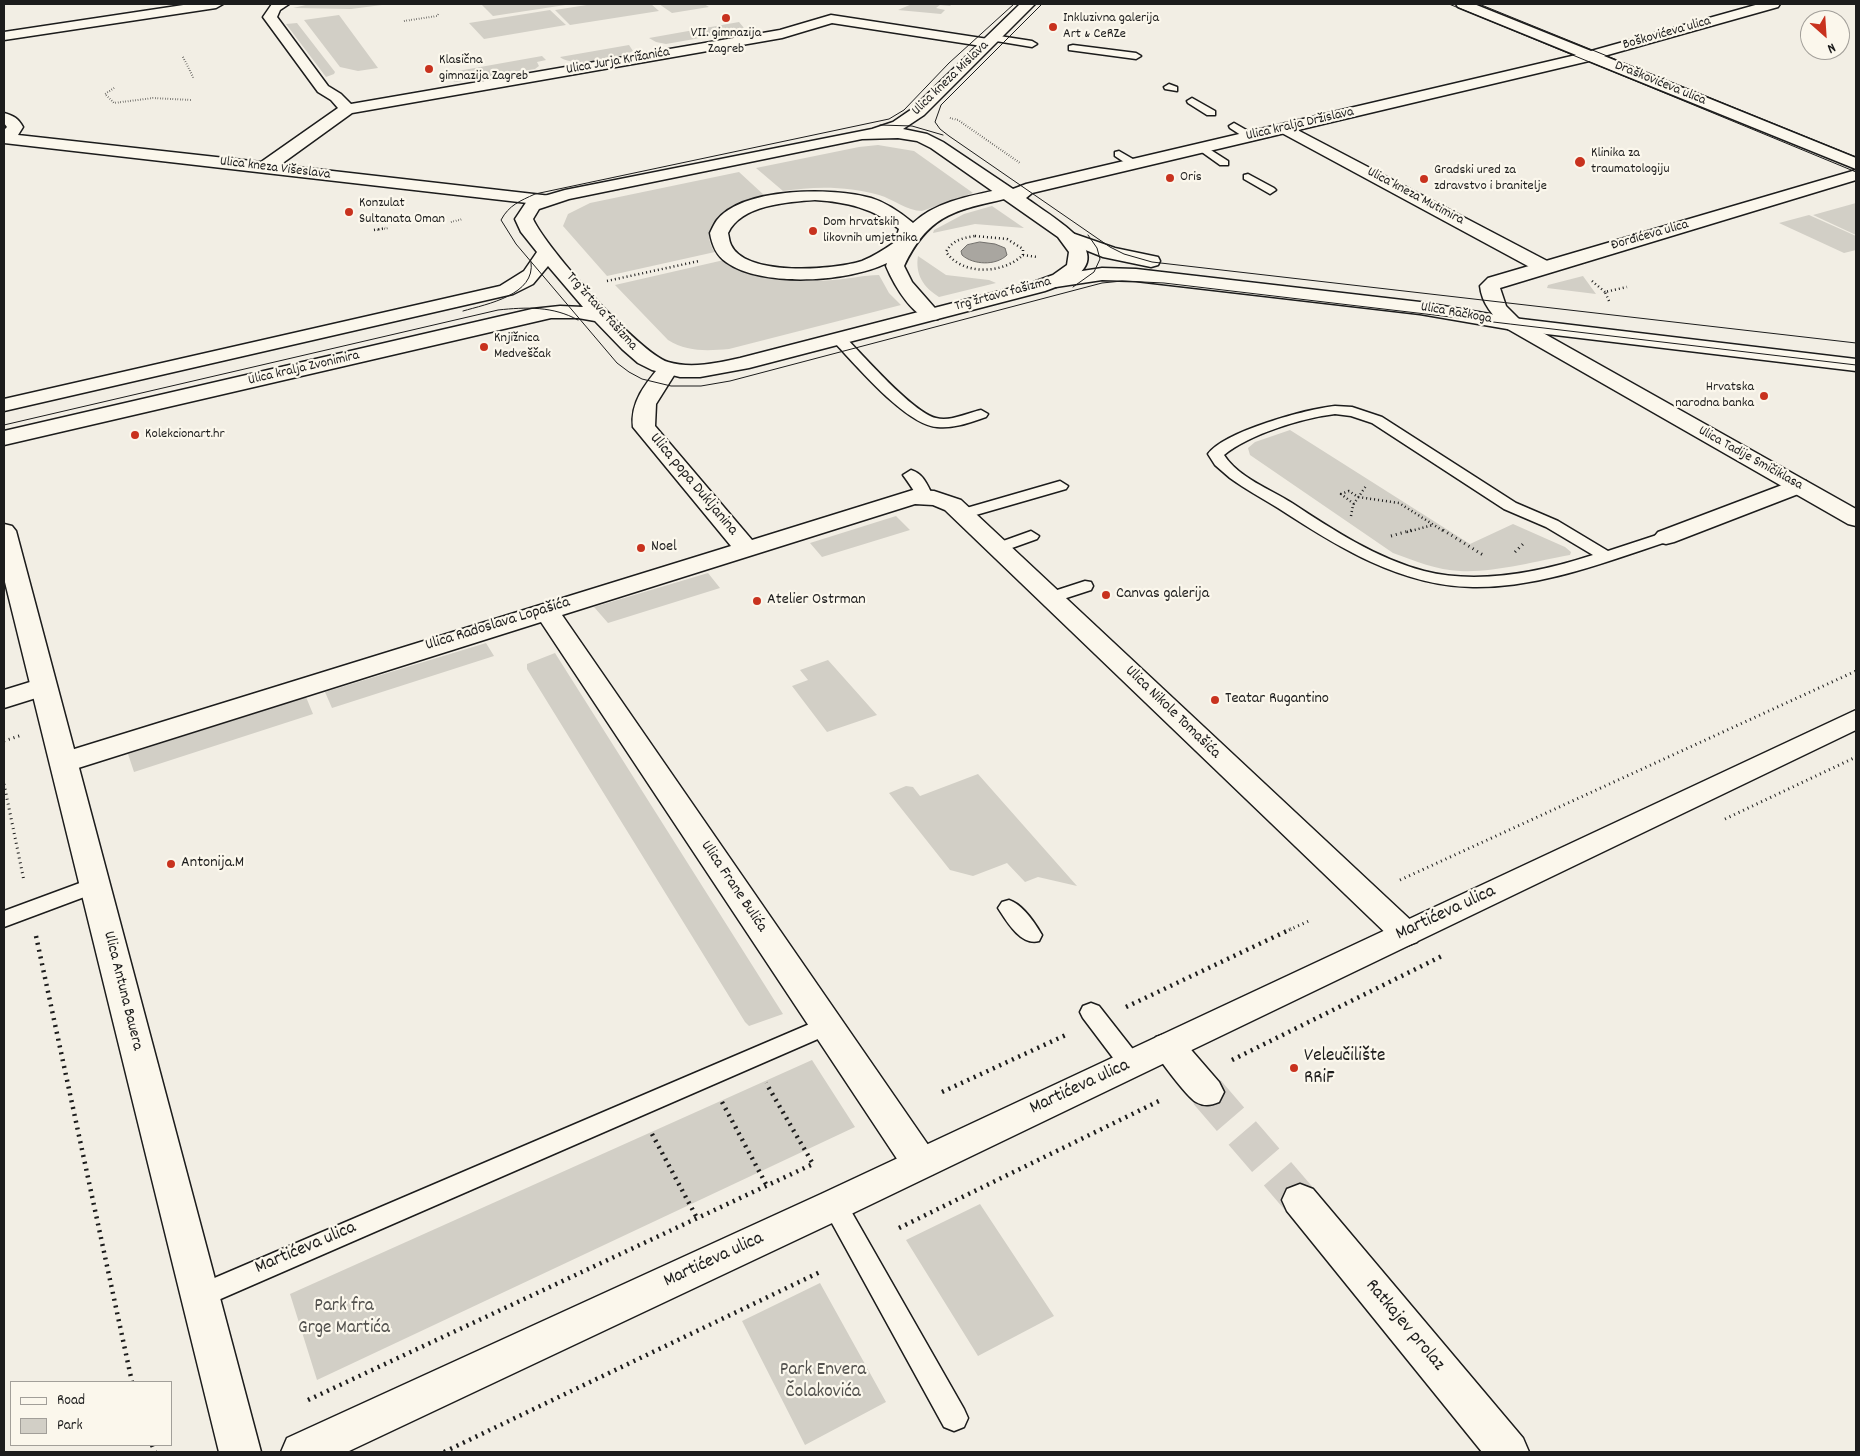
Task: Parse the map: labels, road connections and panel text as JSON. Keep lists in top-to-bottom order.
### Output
{
  "streets": {
    "street": [
      "Boškovićeva ulica",
      "Ulica Jurja Križanića",
      "Ulica kneza Mislava",
      "Draškovićeva ulica",
      "Ulica kralja Držislava",
      "Ulica kneza Višeslava",
      "Ulica kneza Mutimira",
      "Đorđićeva ulica",
      "Trg žrtava fašizma",
      "Ulica Račkoga",
      "Ulica kralja Zvonimira",
      "Ulica Tadije Smičiklasa",
      "Ulica popa Dukljanina",
      "Ulica Radoslava Lopašića",
      "Ulica Nikole Tomašića",
      "Ulica Frane Bulića",
      "Martićeva ulica",
      "Ulica Antuna Bauera",
      "Ratkajev prolaz"
    ]
  },
  "crossings": [
    ["Boškovićeva ulica", "Draškovićeva ulica"],
    ["Boškovićeva ulica", "Ulica kralja Držislava"],
    ["Ulica Jurja Križanića", "Ulica kneza Mislava"],
    ["Ulica Jurja Križanića", "Ulica kneza Višeslava"],
    ["Ulica kneza Mislava", "Trg žrtava fašizma"],
    ["Draškovićeva ulica", "Ulica kralja Držislava"],
    ["Ulica kralja Držislava", "Ulica kneza Mutimira"],
    ["Ulica kralja Držislava", "Trg žrtava fašizma"],
    ["Ulica kneza Višeslava", "Trg žrtava fašizma"],
    ["Ulica kneza Mutimira", "Đorđićeva ulica"],
    ["Đorđićeva ulica", "Ulica Račkoga"],
    ["Trg žrtava fašizma", "Ulica Račkoga"],
    ["Trg žrtava fašizma", "Ulica kralja Zvonimira"],
    ["Trg žrtava fašizma", "Ulica popa Dukljanina"],
    ["Ulica Račkoga", "Ulica Tadije Smičiklasa"],
    ["Ulica popa Dukljanina", "Ulica Radoslava Lopašića"],
    ["Ulica Radoslava Lopašića", "Ulica Nikole Tomašića"],
    ["Ulica Radoslava Lopašića", "Ulica Frane Bulića"],
    ["Ulica Radoslava Lopašića", "Ulica Antuna Bauera"],
    ["Ulica Nikole Tomašića", "Martićeva ulica"],
    ["Ulica Frane Bulića", "Martićeva ulica"],
    ["Martićeva ulica", "Ulica Antuna Bauera"]
  ],
  "parks": ["Park fra Grge Martića", "Park Envera Čolakovića"],
  "places": [
    "VII. gimnazija Zagreb",
    "Inkluzivna galerija Art & CeRZe",
    "Klasična gimnazija Zagreb",
    "Klinika za traumatologiju",
    "Oris",
    "Gradski ured za zdravstvo i branitelje",
    "Konzulat Sultanata Oman",
    "Dom hrvatskih likovnih umjetnika",
    "Knjižnica Medveščak",
    "Hrvatska narodna banka",
    "Kolekcionart.hr",
    "Noel",
    "Canvas galerija",
    "Atelier Ostrman",
    "Teatar Rugantino",
    "Antonija.M",
    "Veleučilište RRiF"
  ],
  "legend": ["Road", "Park"],
  "north": "bottom right"
}
